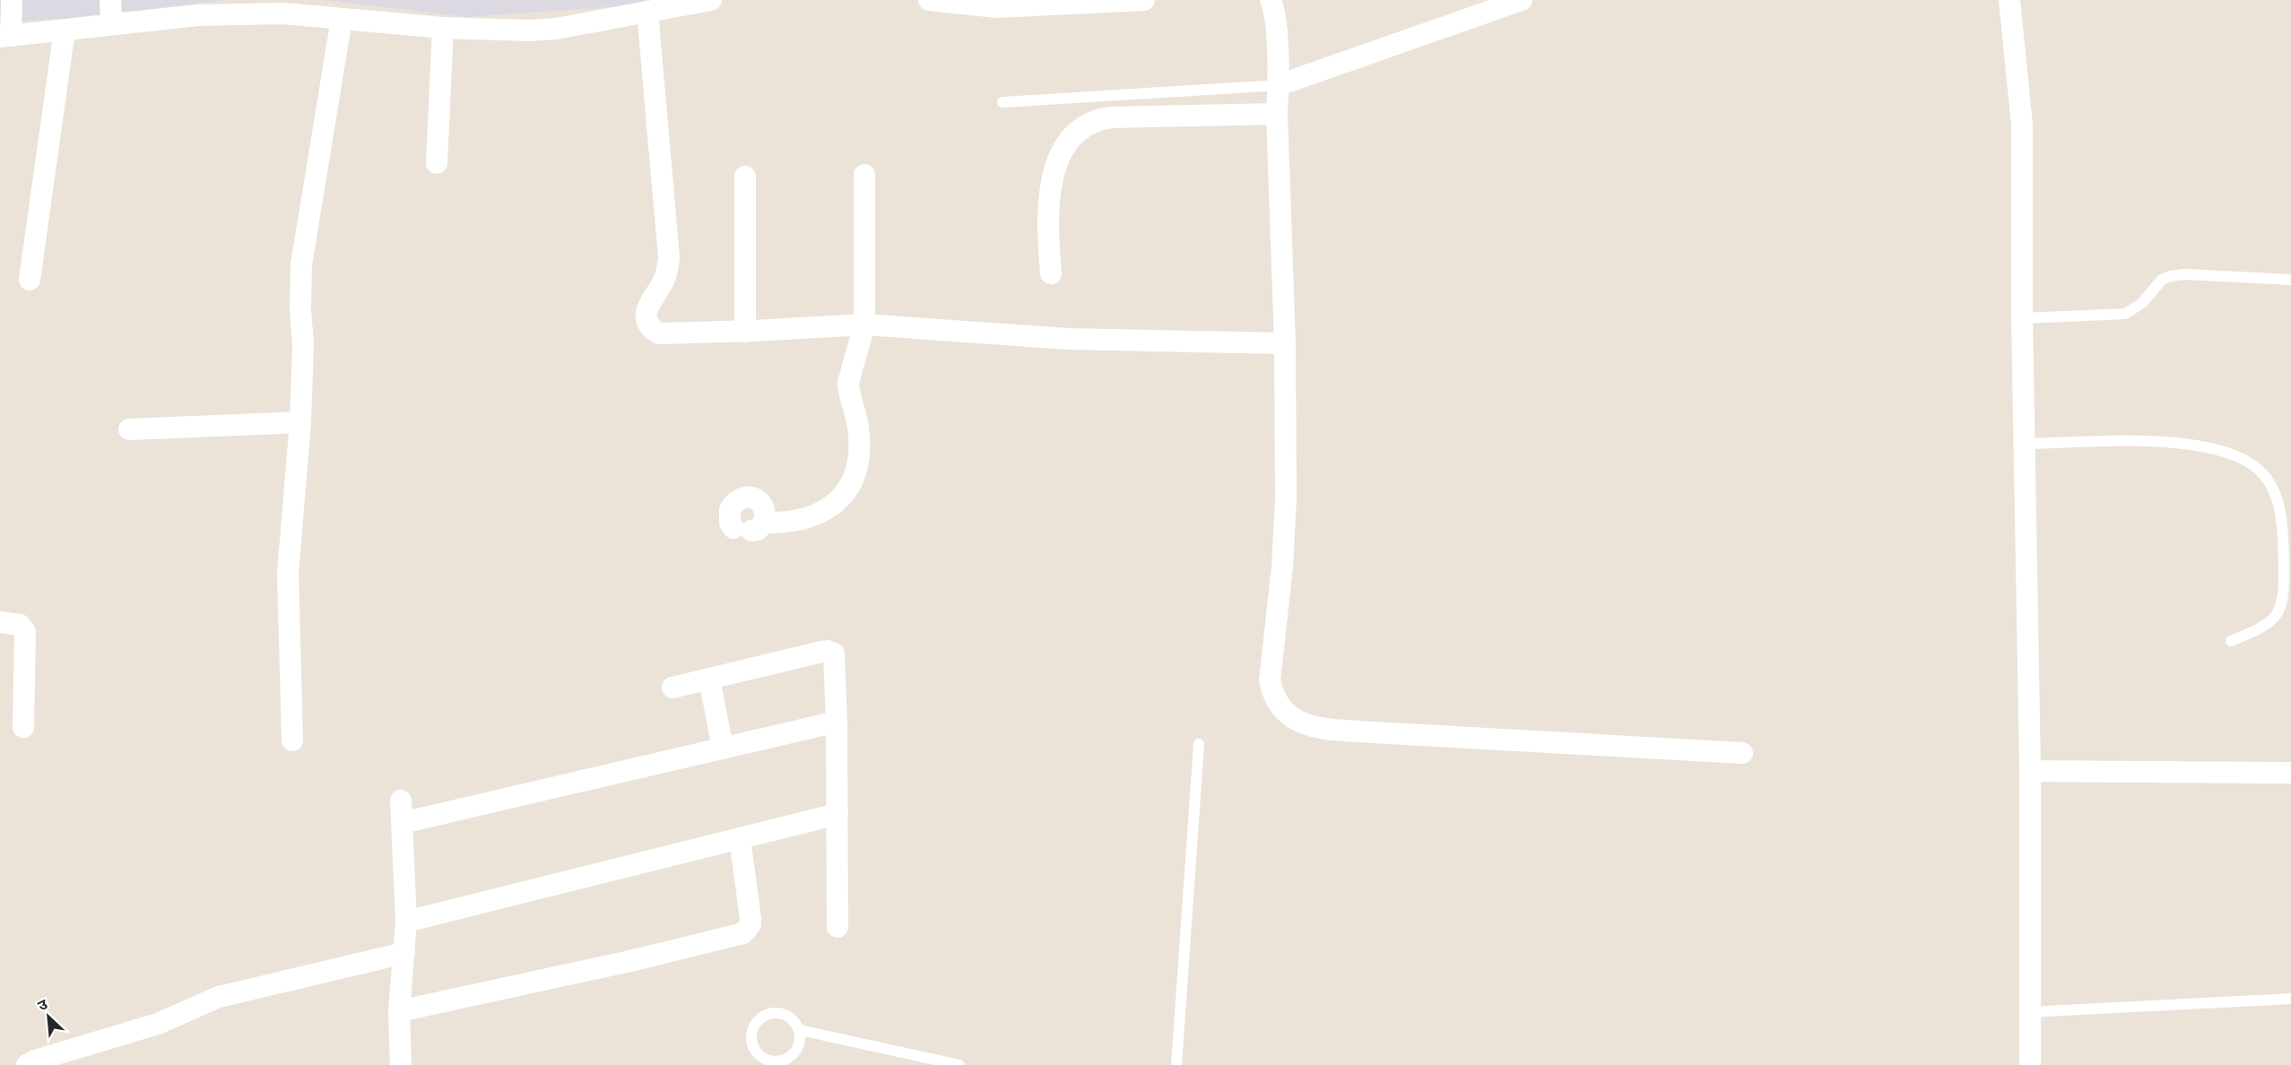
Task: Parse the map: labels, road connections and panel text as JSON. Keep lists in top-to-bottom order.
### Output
{
  "north": "top left"
}
